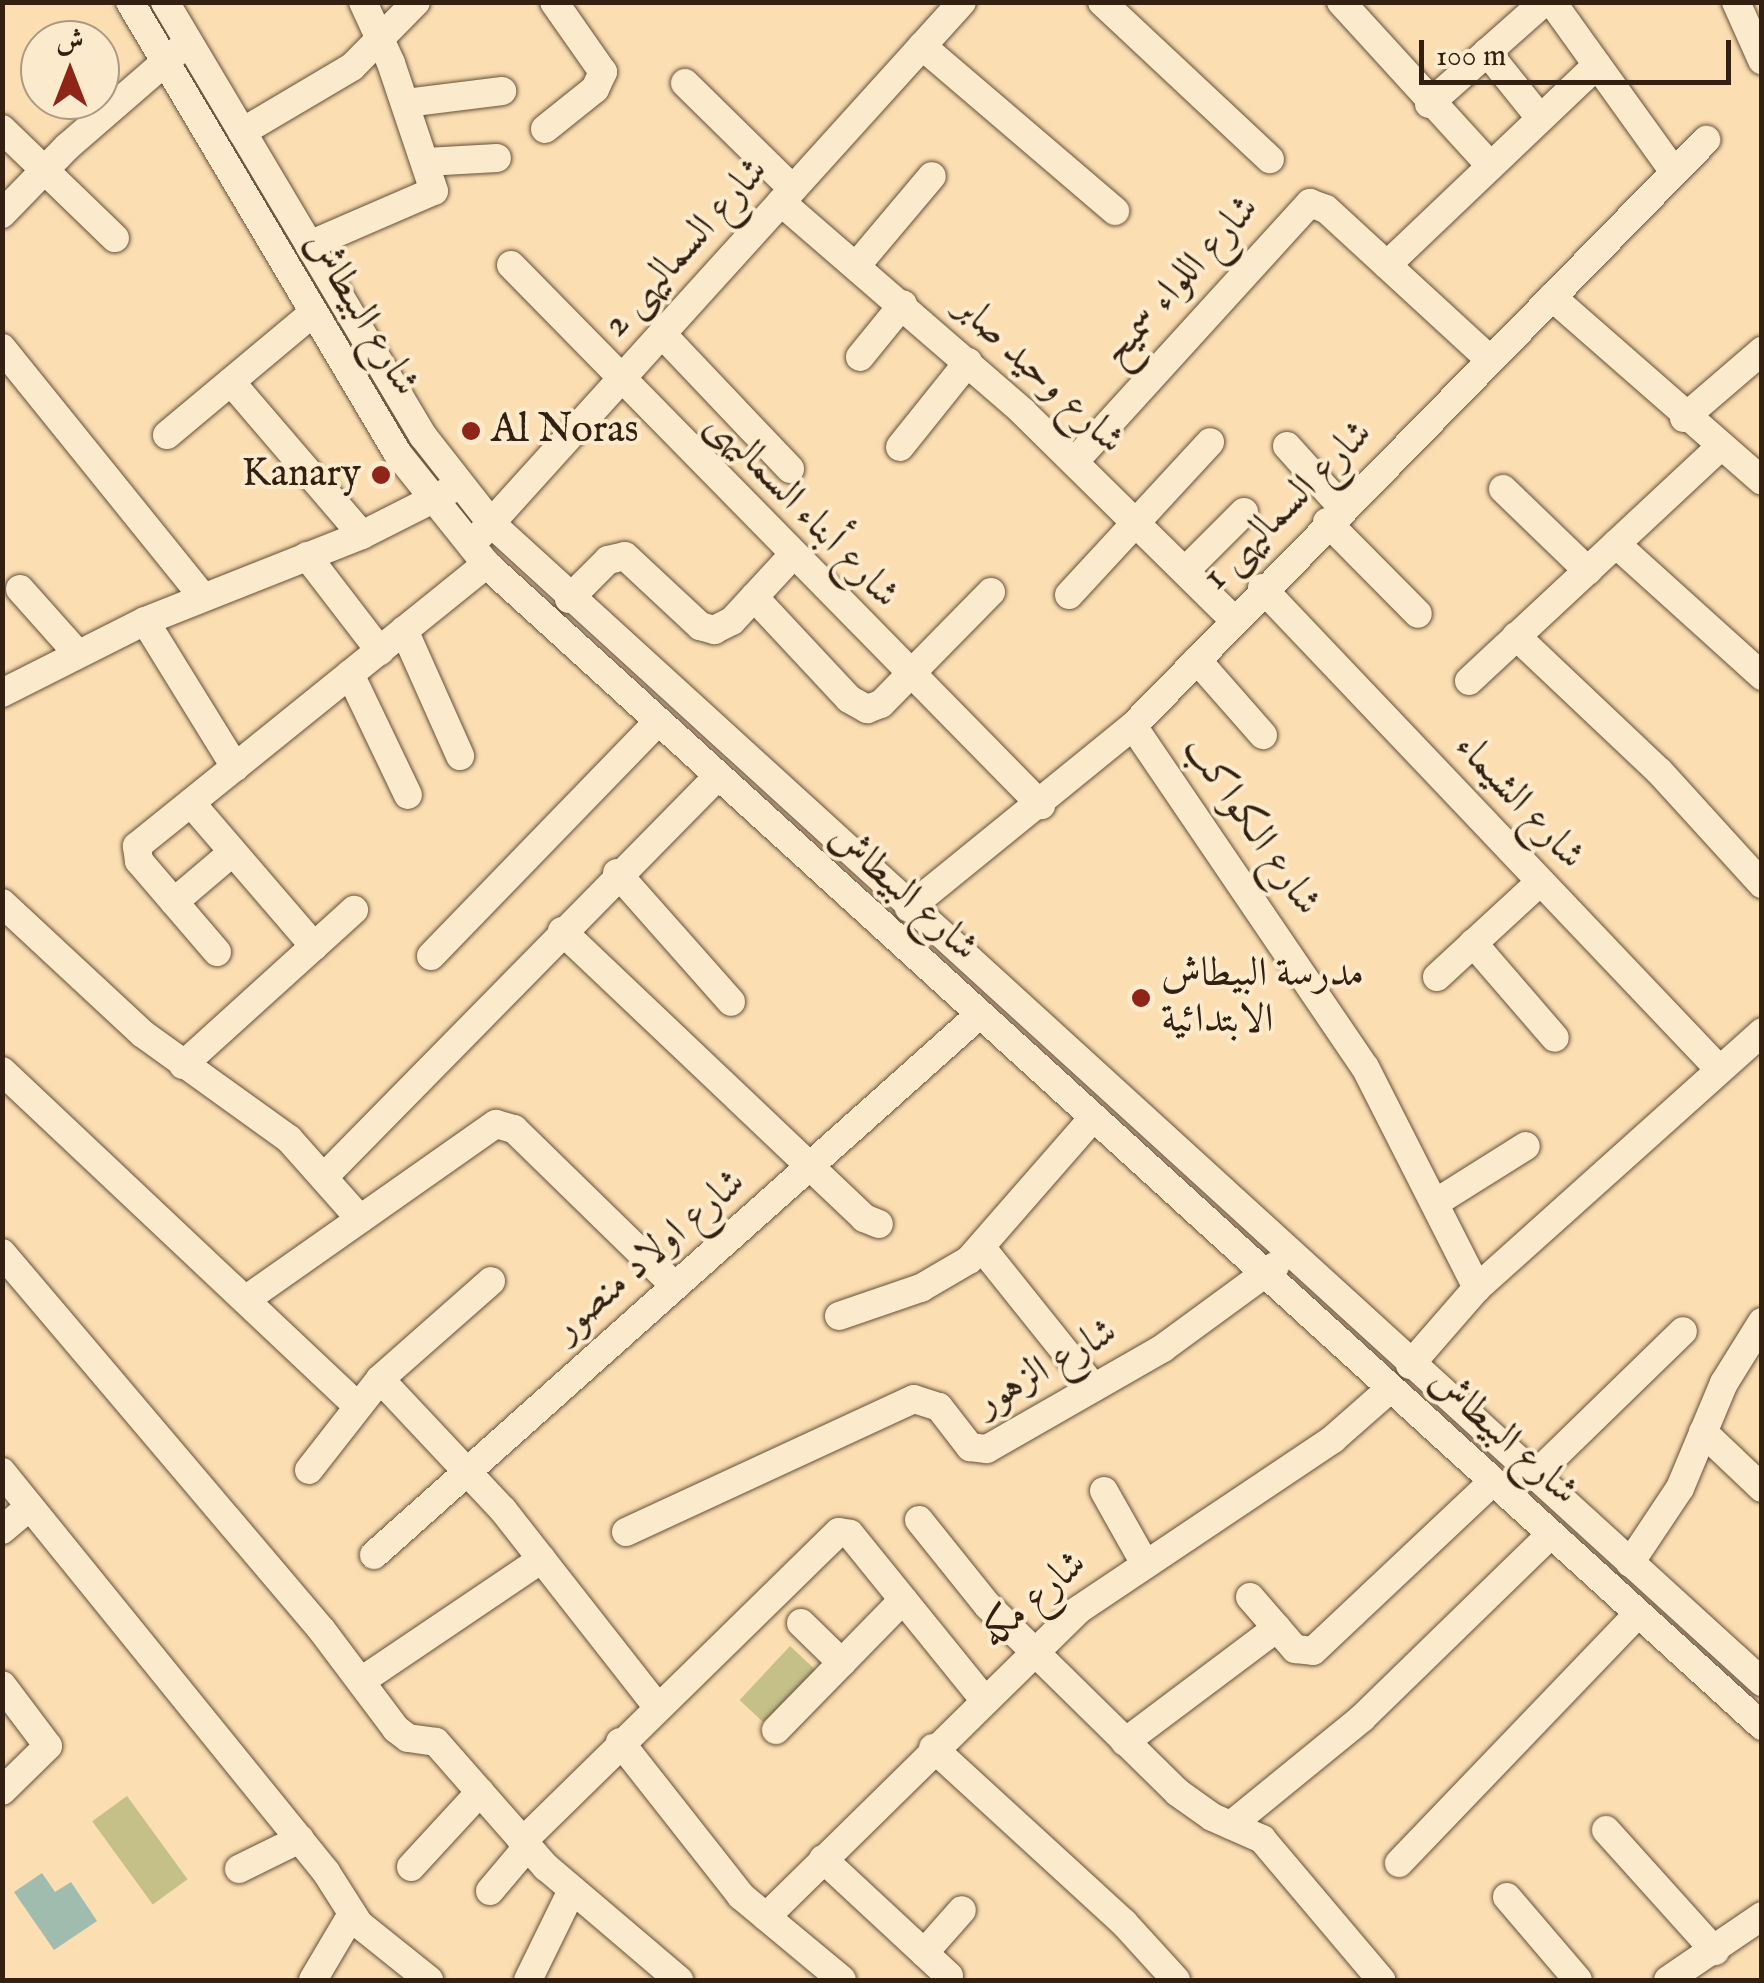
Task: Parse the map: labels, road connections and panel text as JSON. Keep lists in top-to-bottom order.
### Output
{
  "streets": {
    "street": [
      "شارع السماليهى 2",
      "شارع اللواء سميح",
      "شارع البيطاش",
      "شارع وحيد صابر",
      "شارع السماليهى 1",
      "شارع أبناء السماليهى",
      "شارع الشيماء",
      "شارع الكواكب",
      "شارع اولاد منصور",
      "شارع الزهور",
      "شارع مكه"
    ]
  },
  "crossings": [
    ["شارع السماليهى 2", "شارع البيطاش"],
    ["شارع السماليهى 2", "شارع وحيد صابر"],
    ["شارع السماليهى 2", "شارع أبناء السماليهى"],
    ["شارع اللواء سميح", "شارع وحيد صابر"],
    ["شارع اللواء سميح", "شارع السماليهى 1"],
    ["شارع البيطاش", "شارع السماليهى 1"],
    ["شارع البيطاش", "شارع اولاد منصور"],
    ["شارع البيطاش", "شارع الزهور"],
    ["شارع البيطاش", "شارع مكه"],
    ["شارع وحيد صابر", "شارع السماليهى 1"],
    ["شارع السماليهى 1", "شارع أبناء السماليهى"],
    ["شارع السماليهى 1", "شارع الشيماء"],
    ["شارع السماليهى 1", "شارع الكواكب"]
  ],
  "places": ["Al Noras", "Kanary", "مدرسة البيطاش الابتدائية"],
  "scale_bar": "100 m",
  "north": "top"
}
